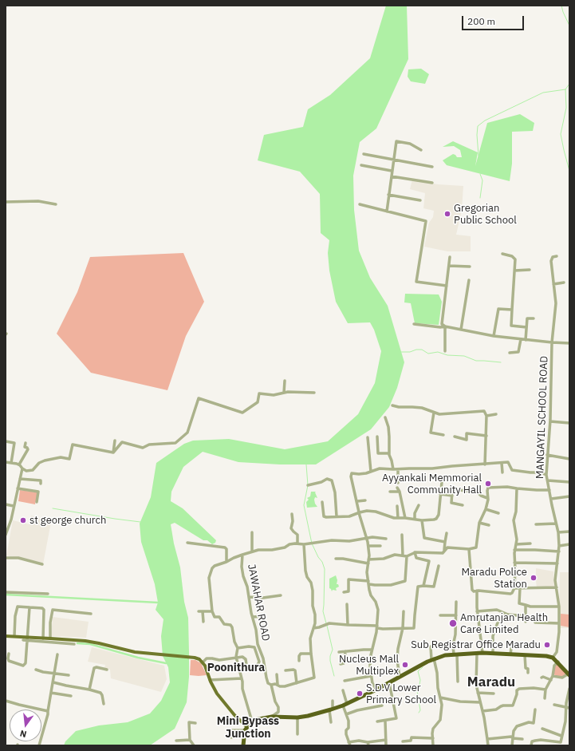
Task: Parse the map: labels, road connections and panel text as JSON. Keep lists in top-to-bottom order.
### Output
{
  "streets": {
    "street": ["MANGAYIL SCHOOL ROAD", "JAWAHAR ROAD"]
  },
  "districts": ["Poonithura", "Maradu", "Mini Bypass Junction"],
  "places": [
    "Gregorian Public School",
    "Ayyankali Memmorial Community Hall",
    "st george church",
    "Maradu Police Station",
    "Amrutanjan Health Care Limited",
    "Sub Registrar Office Maradu",
    "Nucleus Mall Multiplex",
    "S.D.V Lower Primary School"
  ],
  "scale_bar": "200 m",
  "north": "bottom"
}
